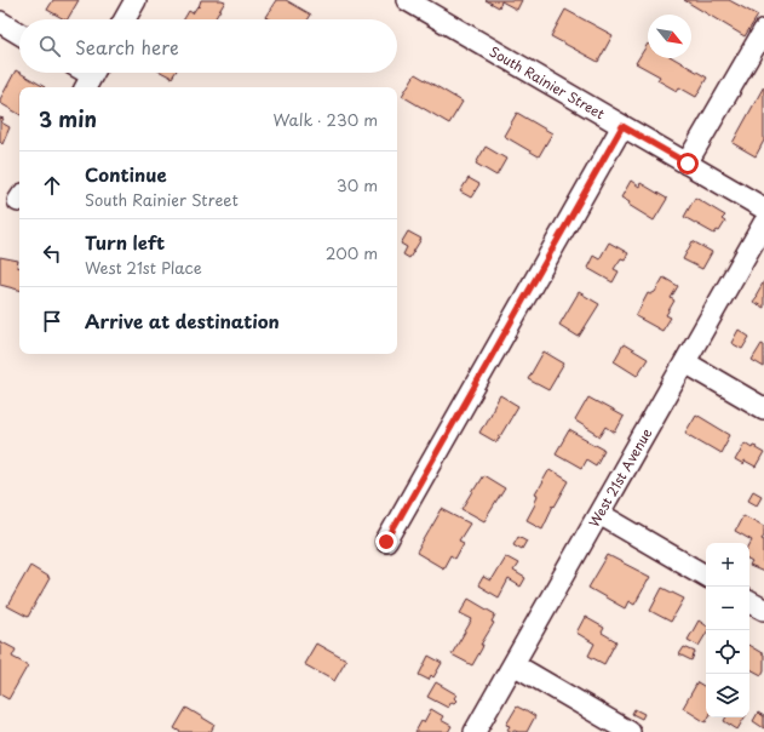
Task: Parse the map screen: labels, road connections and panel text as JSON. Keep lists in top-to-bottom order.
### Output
{
  "streets": {
    "street": ["South Rainier Street", "West 21st Avenue"]
  },
  "north": "bottom right",
  "page": {
    "search": "Search here",
    "heading": ["3 min", "Walk · 230 m"],
    "list": [
      ["Continue", "South Rainier Street", "30 m"],
      ["Turn left", "West 21st Place", "200 m"],
      "Arrive at destination"
    ],
    "map_buttons": ["+", "−"]
  }
}
